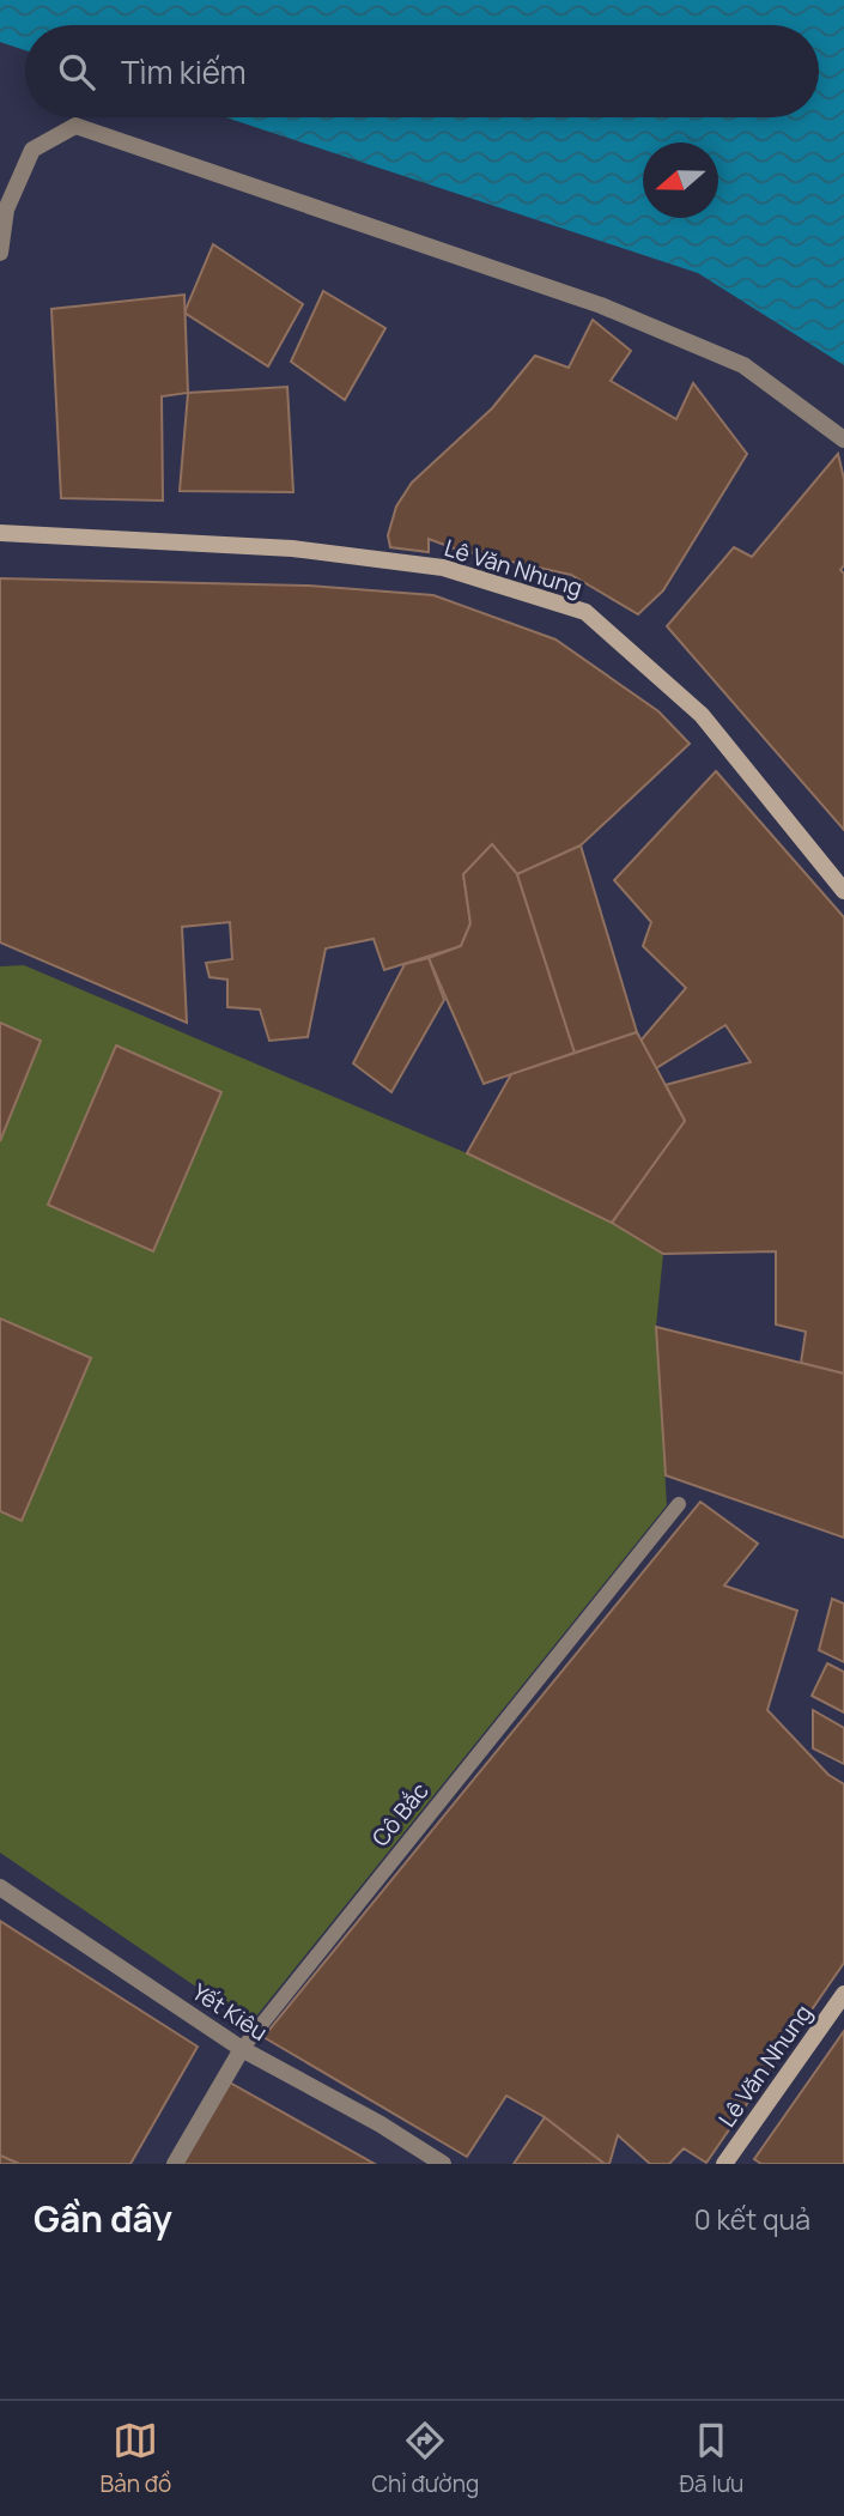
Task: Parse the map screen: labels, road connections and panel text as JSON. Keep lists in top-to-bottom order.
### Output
{
  "streets": {
    "street": ["Lê Văn Nhung", "Cô Bắc", "Yết Kiêu"]
  },
  "crossings": [
    ["Cô Bắc", "Yết Kiêu"]
  ],
  "north": "left",
  "page": {
    "search": "Tìm kiếm",
    "heading": ["Gần đây", "0 kết quả"],
    "nav": ["Bản đồ", "Chỉ đường", "Đã lưu"]
  }
}
